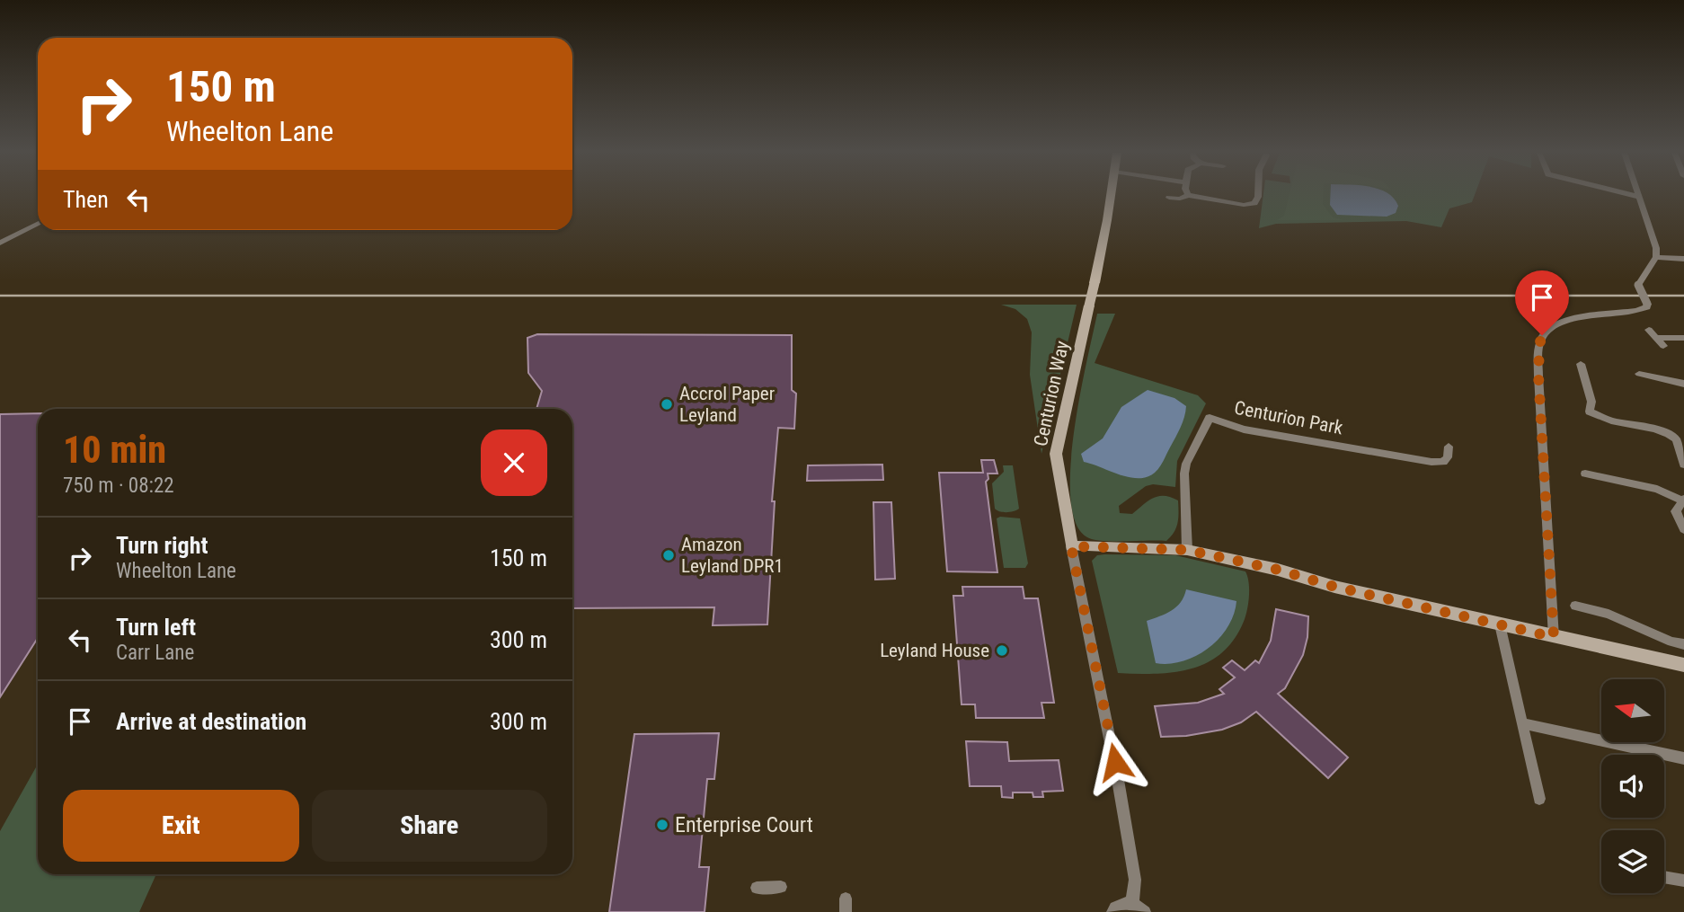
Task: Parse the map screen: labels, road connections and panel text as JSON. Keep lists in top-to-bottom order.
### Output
{
  "streets": {
    "street": ["Centurion Way", "Centurion Park"]
  },
  "places": [
    "Accrol Paper Leyland",
    "Amazon Leyland DPR1",
    "Leyland House",
    "Enterprise Court"
  ],
  "north": "left",
  "page": {
    "turn": ["150 m", "Wheelton Lane"],
    "then": "Then",
    "heading": ["10 min", "750 m · 08:22"],
    "list": [
      {
        "name": "Turn right",
        "note": "Wheelton Lane",
        "value": "150 m"
      },
      {
        "name": "Turn left",
        "note": "Carr Lane",
        "value": "300 m"
      },
      {
        "name": "Arrive at destination",
        "value": "300 m"
      }
    ],
    "buttons": ["Exit", "Share"]
  }
}
